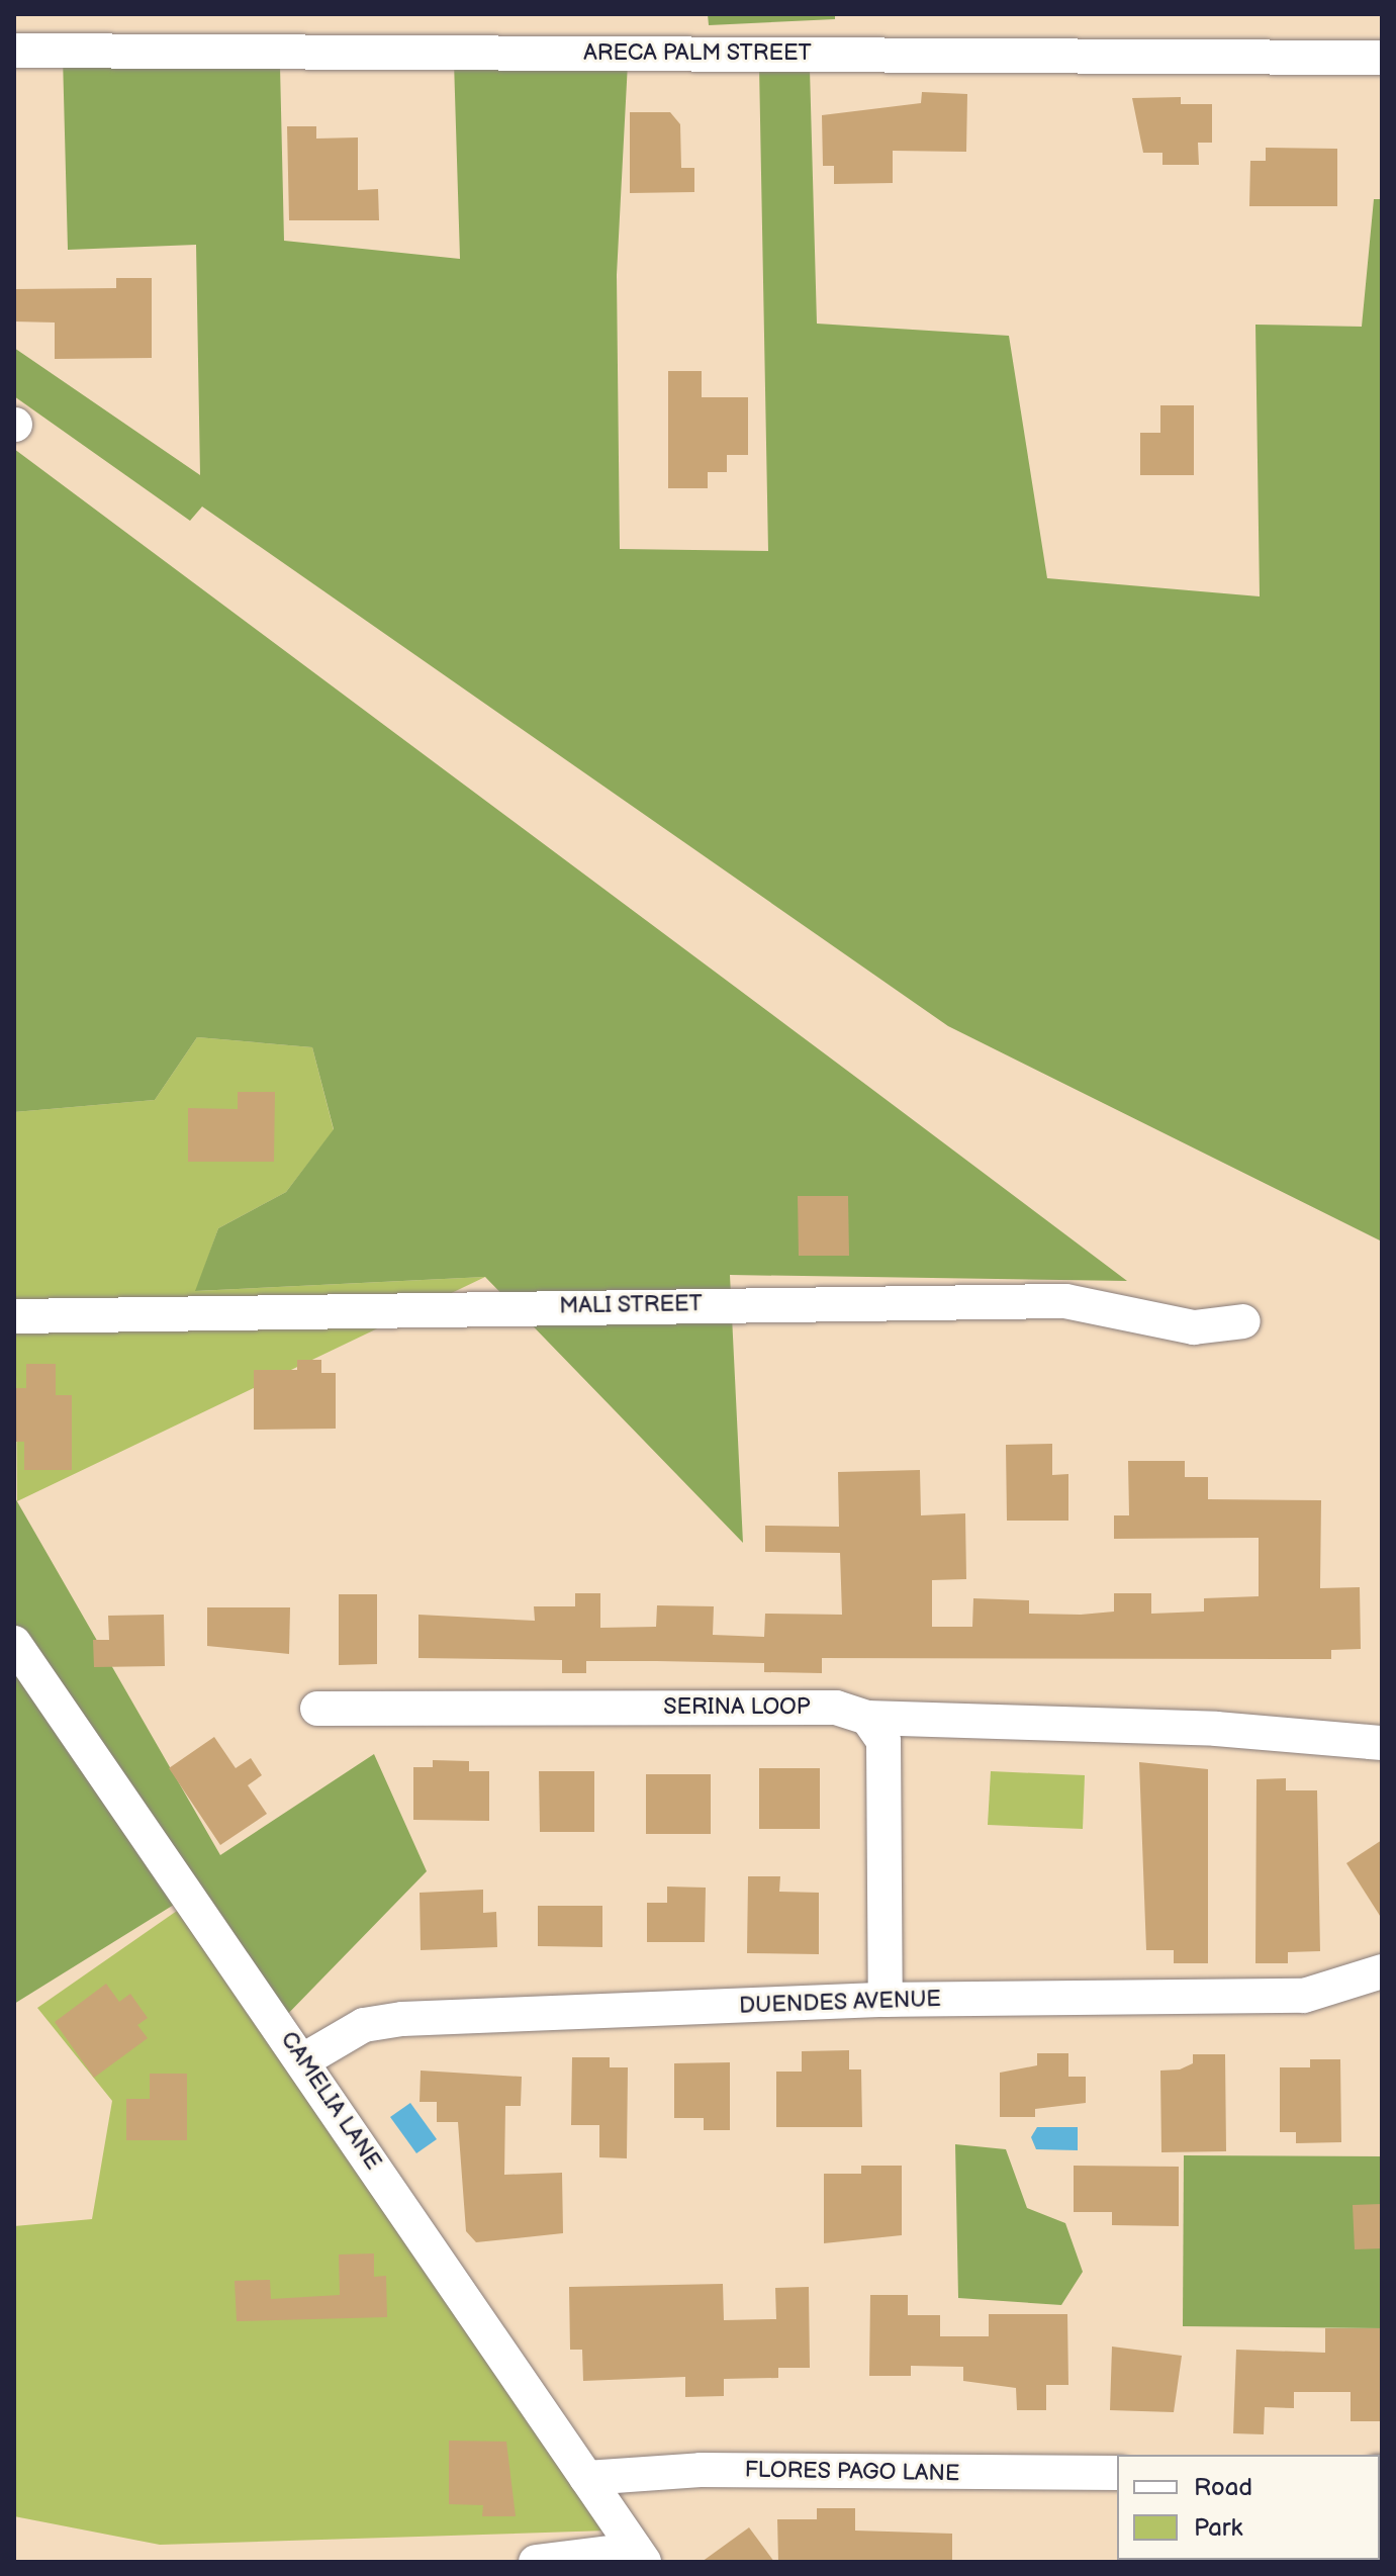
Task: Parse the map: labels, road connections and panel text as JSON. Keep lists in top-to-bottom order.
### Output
{
  "streets": {
    "street": [
      "ARECA PALM STREET",
      "MALI STREET",
      "SERINA LOOP",
      "DUENDES AVENUE",
      "CAMELIA LANE",
      "FLORES PAGO LANE"
    ]
  },
  "crossings": [
    ["DUENDES AVENUE", "CAMELIA LANE"],
    ["CAMELIA LANE", "FLORES PAGO LANE"]
  ],
  "legend": ["Road", "Park"]
}
